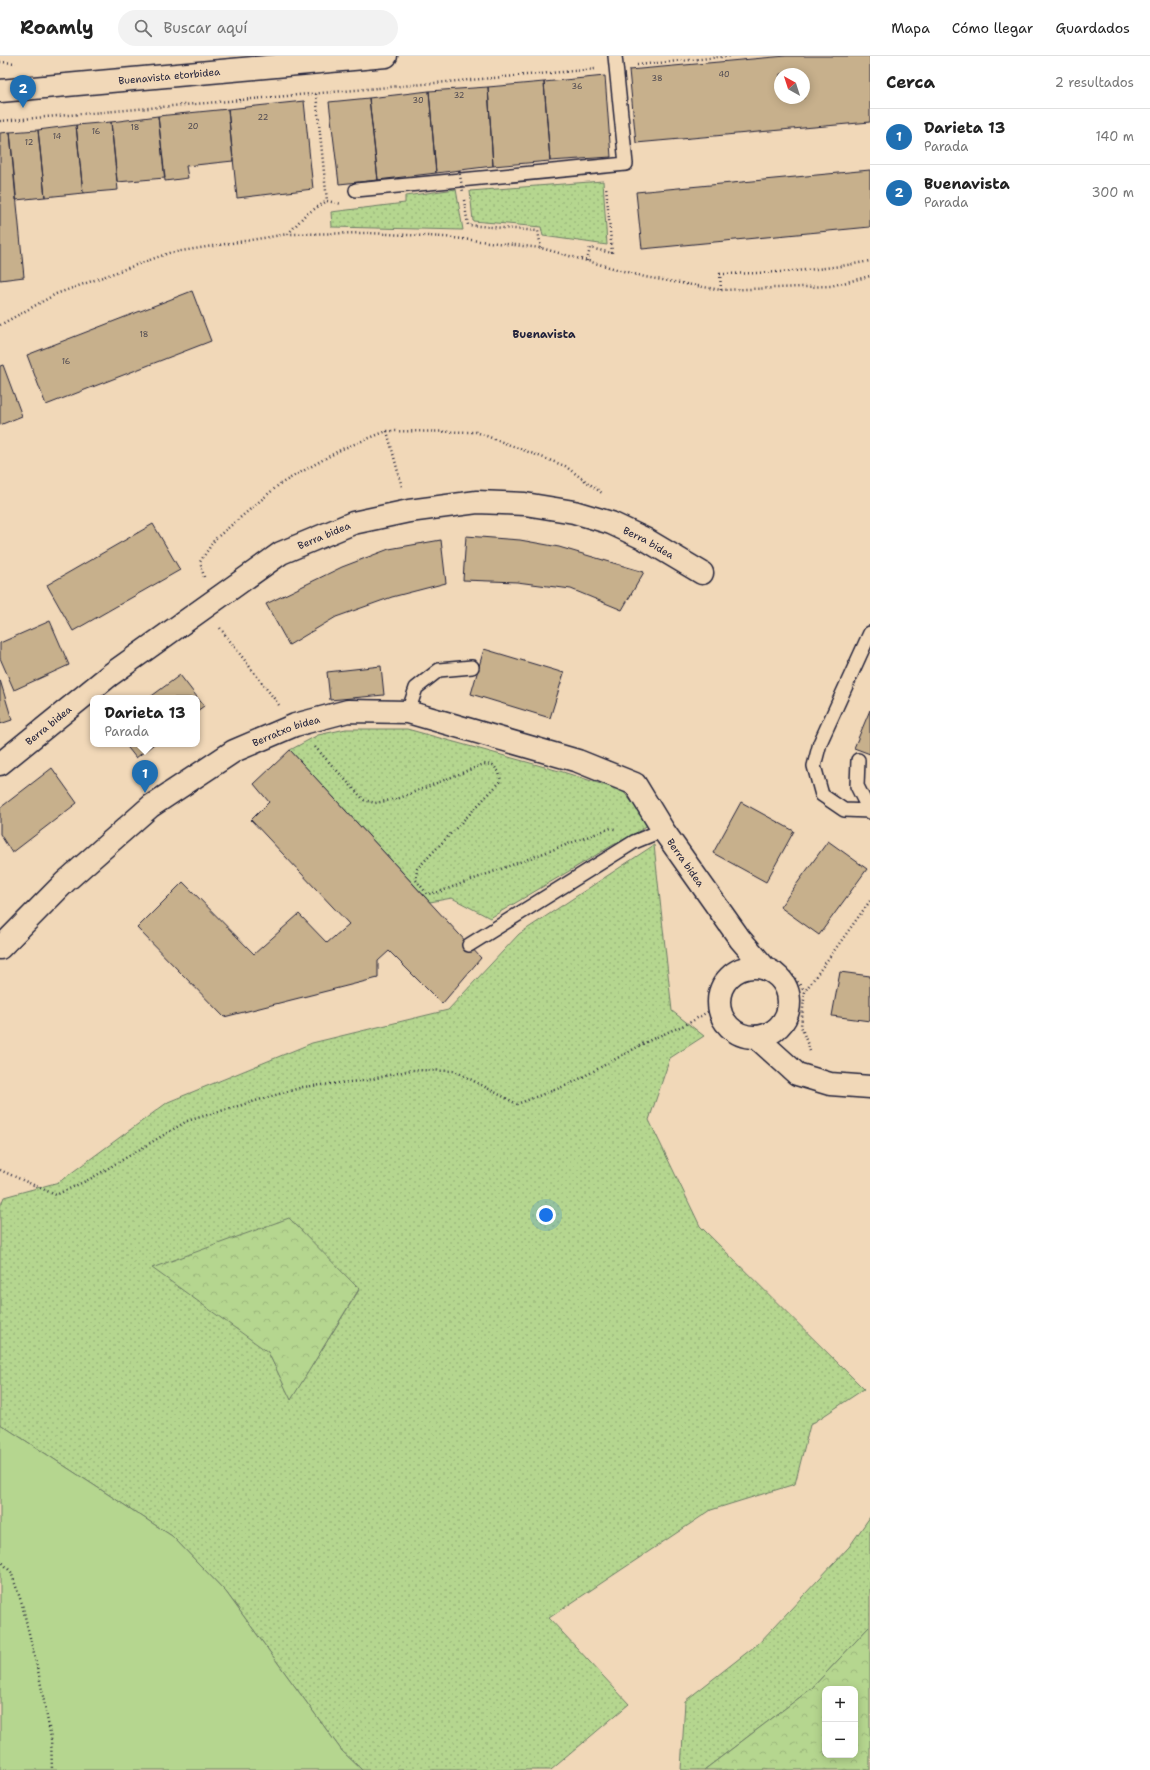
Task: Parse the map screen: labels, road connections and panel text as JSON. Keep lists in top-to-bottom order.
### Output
{
  "streets": {
    "street": ["Buenavista etorbidea", "Berra bidea", "Berratxo bidea"]
  },
  "crossings": [
    ["Berra bidea", "Berratxo bidea"]
  ],
  "districts": ["Buenavista"],
  "house_numbers": [
    "40",
    "38",
    "36",
    "32",
    "30",
    "22",
    "20",
    "18",
    "16",
    "14",
    "12",
    "18",
    "16"
  ],
  "north": "top left",
  "page": {
    "header": "Roamly",
    "search": "Buscar aquí",
    "nav": ["Mapa", "Cómo llegar", "Guardados"],
    "heading": ["Cerca", "2 resultados"],
    "pins": ["2", "1"],
    "list": [
      {
        "mark": "1",
        "name": "Darieta 13",
        "note": "Parada",
        "value": "140 m"
      },
      {
        "mark": "2",
        "name": "Buenavista",
        "note": "Parada",
        "value": "300 m"
      }
    ],
    "popup": ["Darieta 13", "Parada"],
    "map_buttons": ["+", "−"]
  }
}
